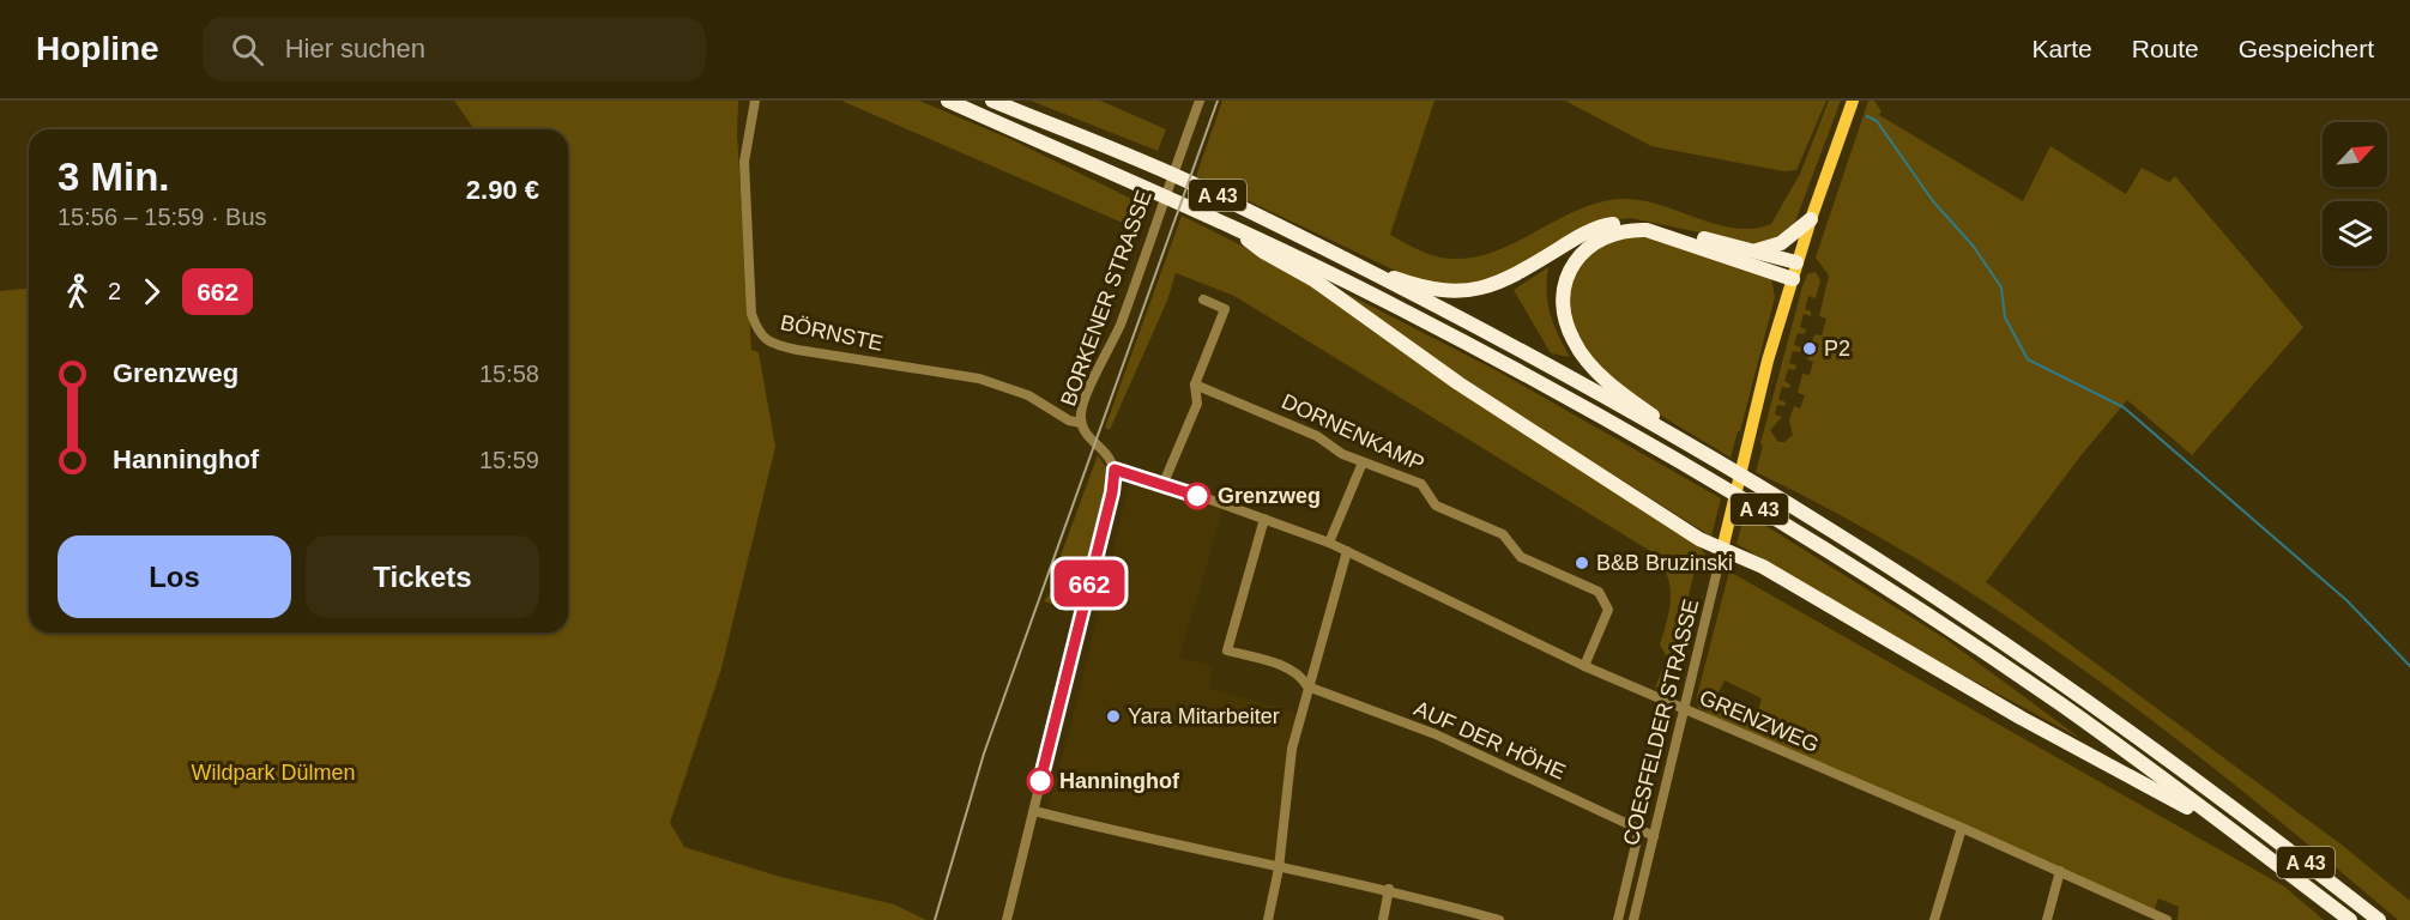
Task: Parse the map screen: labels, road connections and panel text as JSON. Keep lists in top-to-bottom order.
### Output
{
  "streets": {
    "highway": ["A 43"],
    "main road": ["COESFELDER STRASSE"],
    "street": [
      "BORKENER STRASSE",
      "BÖRNSTE",
      "DORNENKAMP",
      "GRENZWEG",
      "AUF DER HÖHE"
    ]
  },
  "crossings": [
    ["BORKENER STRASSE", "BÖRNSTE"],
    ["BORKENER STRASSE", "GRENZWEG"],
    ["DORNENKAMP", "GRENZWEG"],
    ["GRENZWEG", "COESFELDER STRASSE"],
    ["GRENZWEG", "AUF DER HÖHE"],
    ["COESFELDER STRASSE", "AUF DER HÖHE"]
  ],
  "parks": ["Wildpark Dülmen"],
  "places": [
    "P2",
    "Grenzweg",
    "B&B Bruzinski",
    "Yara Mitarbeiter",
    "Hanninghof"
  ],
  "lines": ["bus line 662"],
  "north": "top right",
  "page": {
    "header": "Hopline",
    "search": "Hier suchen",
    "nav": ["Karte", "Route", "Gespeichert"],
    "on_map": "662",
    "heading": ["3 Min.", "15:56 – 15:59 · Bus", "2.90 €"],
    "legs": ["2", "662"],
    "list": [
      {
        "name": "Grenzweg",
        "value": "15:58"
      },
      {
        "name": "Hanninghof",
        "value": "15:59"
      }
    ],
    "buttons": ["Los", "Tickets"]
  }
}
